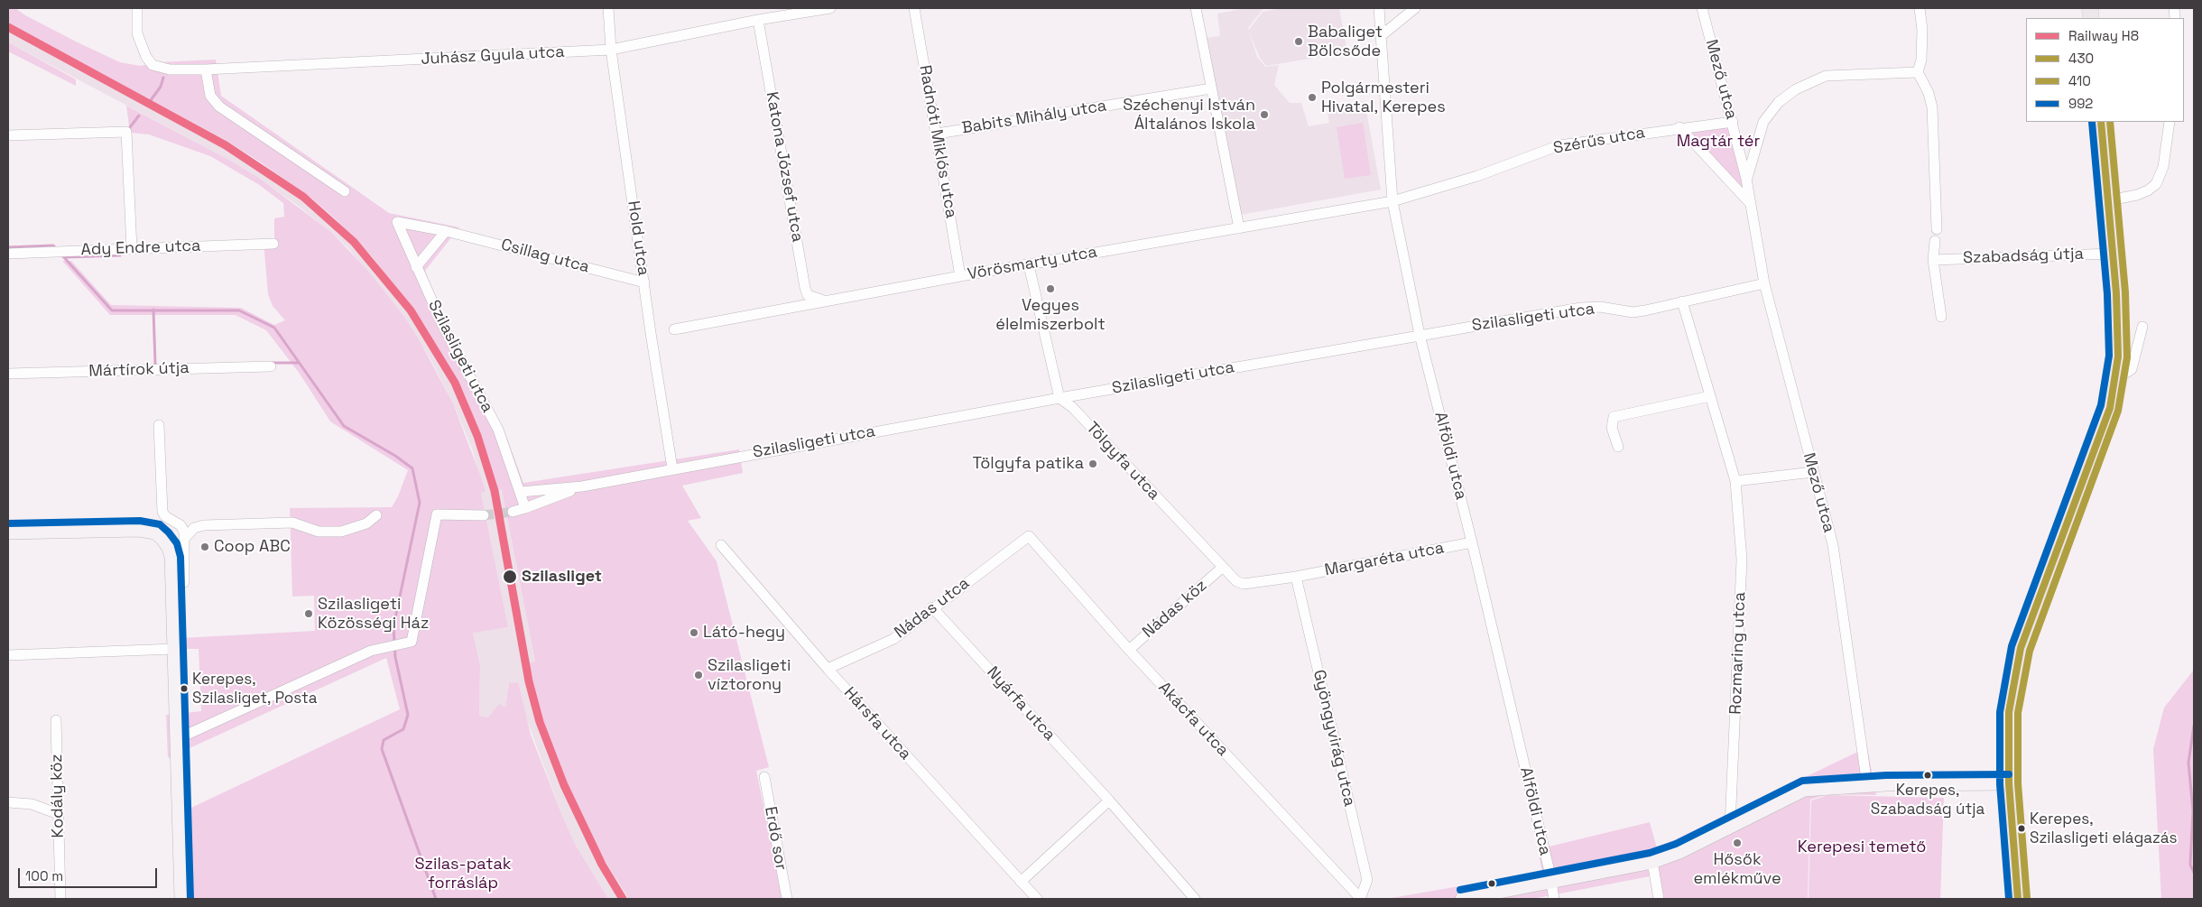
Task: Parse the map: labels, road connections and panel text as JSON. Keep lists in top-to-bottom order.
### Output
{
  "streets": {
    "street": [
      "Juhász Gyula utca",
      "Mező utca",
      "Babits Mihály utca",
      "Szérűs utca",
      "Radnóti Miklós utca",
      "Katona József utca",
      "Hold utca",
      "Ady Endre utca",
      "Csillag utca",
      "Szabadság útja",
      "Vörösmarty utca",
      "Szilasligeti utca",
      "Mártírok útja",
      "Alföldi utca",
      "Tölgyfa utca",
      "Margaréta utca",
      "Nádas utca",
      "Nádas köz",
      "Rozmaring utca",
      "Nyárfa utca",
      "Akácfa utca",
      "Hársfa utca",
      "Gyöngyvirág utca",
      "Kodály köz",
      "Erdő sor"
    ]
  },
  "crossings": [
    ["Juhász Gyula utca", "Katona József utca"],
    ["Juhász Gyula utca", "Hold utca"],
    ["Mező utca", "Szérűs utca"],
    ["Mező utca", "Szilasligeti utca"],
    ["Babits Mihály utca", "Radnóti Miklós utca"],
    ["Szérűs utca", "Vörösmarty utca"],
    ["Szérűs utca", "Alföldi utca"],
    ["Radnóti Miklós utca", "Vörösmarty utca"],
    ["Katona József utca", "Vörösmarty utca"],
    ["Hold utca", "Csillag utca"],
    ["Hold utca", "Szilasligeti utca"],
    ["Csillag utca", "Szilasligeti utca"],
    ["Vörösmarty utca", "Alföldi utca"],
    ["Szilasligeti utca", "Alföldi utca"],
    ["Szilasligeti utca", "Tölgyfa utca"],
    ["Szilasligeti utca", "Rozmaring utca"],
    ["Alföldi utca", "Margaréta utca"],
    ["Tölgyfa utca", "Margaréta utca"],
    ["Tölgyfa utca", "Nádas köz"],
    ["Tölgyfa utca", "Gyöngyvirág utca"],
    ["Margaréta utca", "Gyöngyvirág utca"],
    ["Nádas utca", "Nyárfa utca"],
    ["Nádas utca", "Akácfa utca"],
    ["Nádas utca", "Hársfa utca"],
    ["Nádas köz", "Akácfa utca"],
    ["Akácfa utca", "Gyöngyvirág utca"]
  ],
  "parks": ["Magtár tér", "Kerepesi temető", "Szilas-patak forrásláp"],
  "places": [
    "Babaliget Bölcsőde",
    "Polgármesteri Hivatal, Kerepes",
    "Széchenyi István Általános Iskola",
    "Vegyes élelmiszerbolt",
    "Tölgyfa patika",
    "Coop ABC",
    "Szilasliget",
    "Szilasligeti Közösségi Ház",
    "Látó-hegy",
    "Szilasligeti víztorony",
    "Kerepes, Szilasliget, Posta",
    "Kerepes, Szabadság útja",
    "Kerepes, Szilasligeti elágazás",
    "Hősők emlékműve"
  ],
  "lines": [
    "rail line H8",
    "transit line 430",
    "transit line 410",
    "transit line 992"
  ],
  "legend": [
    "Railway H8",
    "430",
    "410",
    "992"
  ],
  "scale_bar": "100 m"
}
